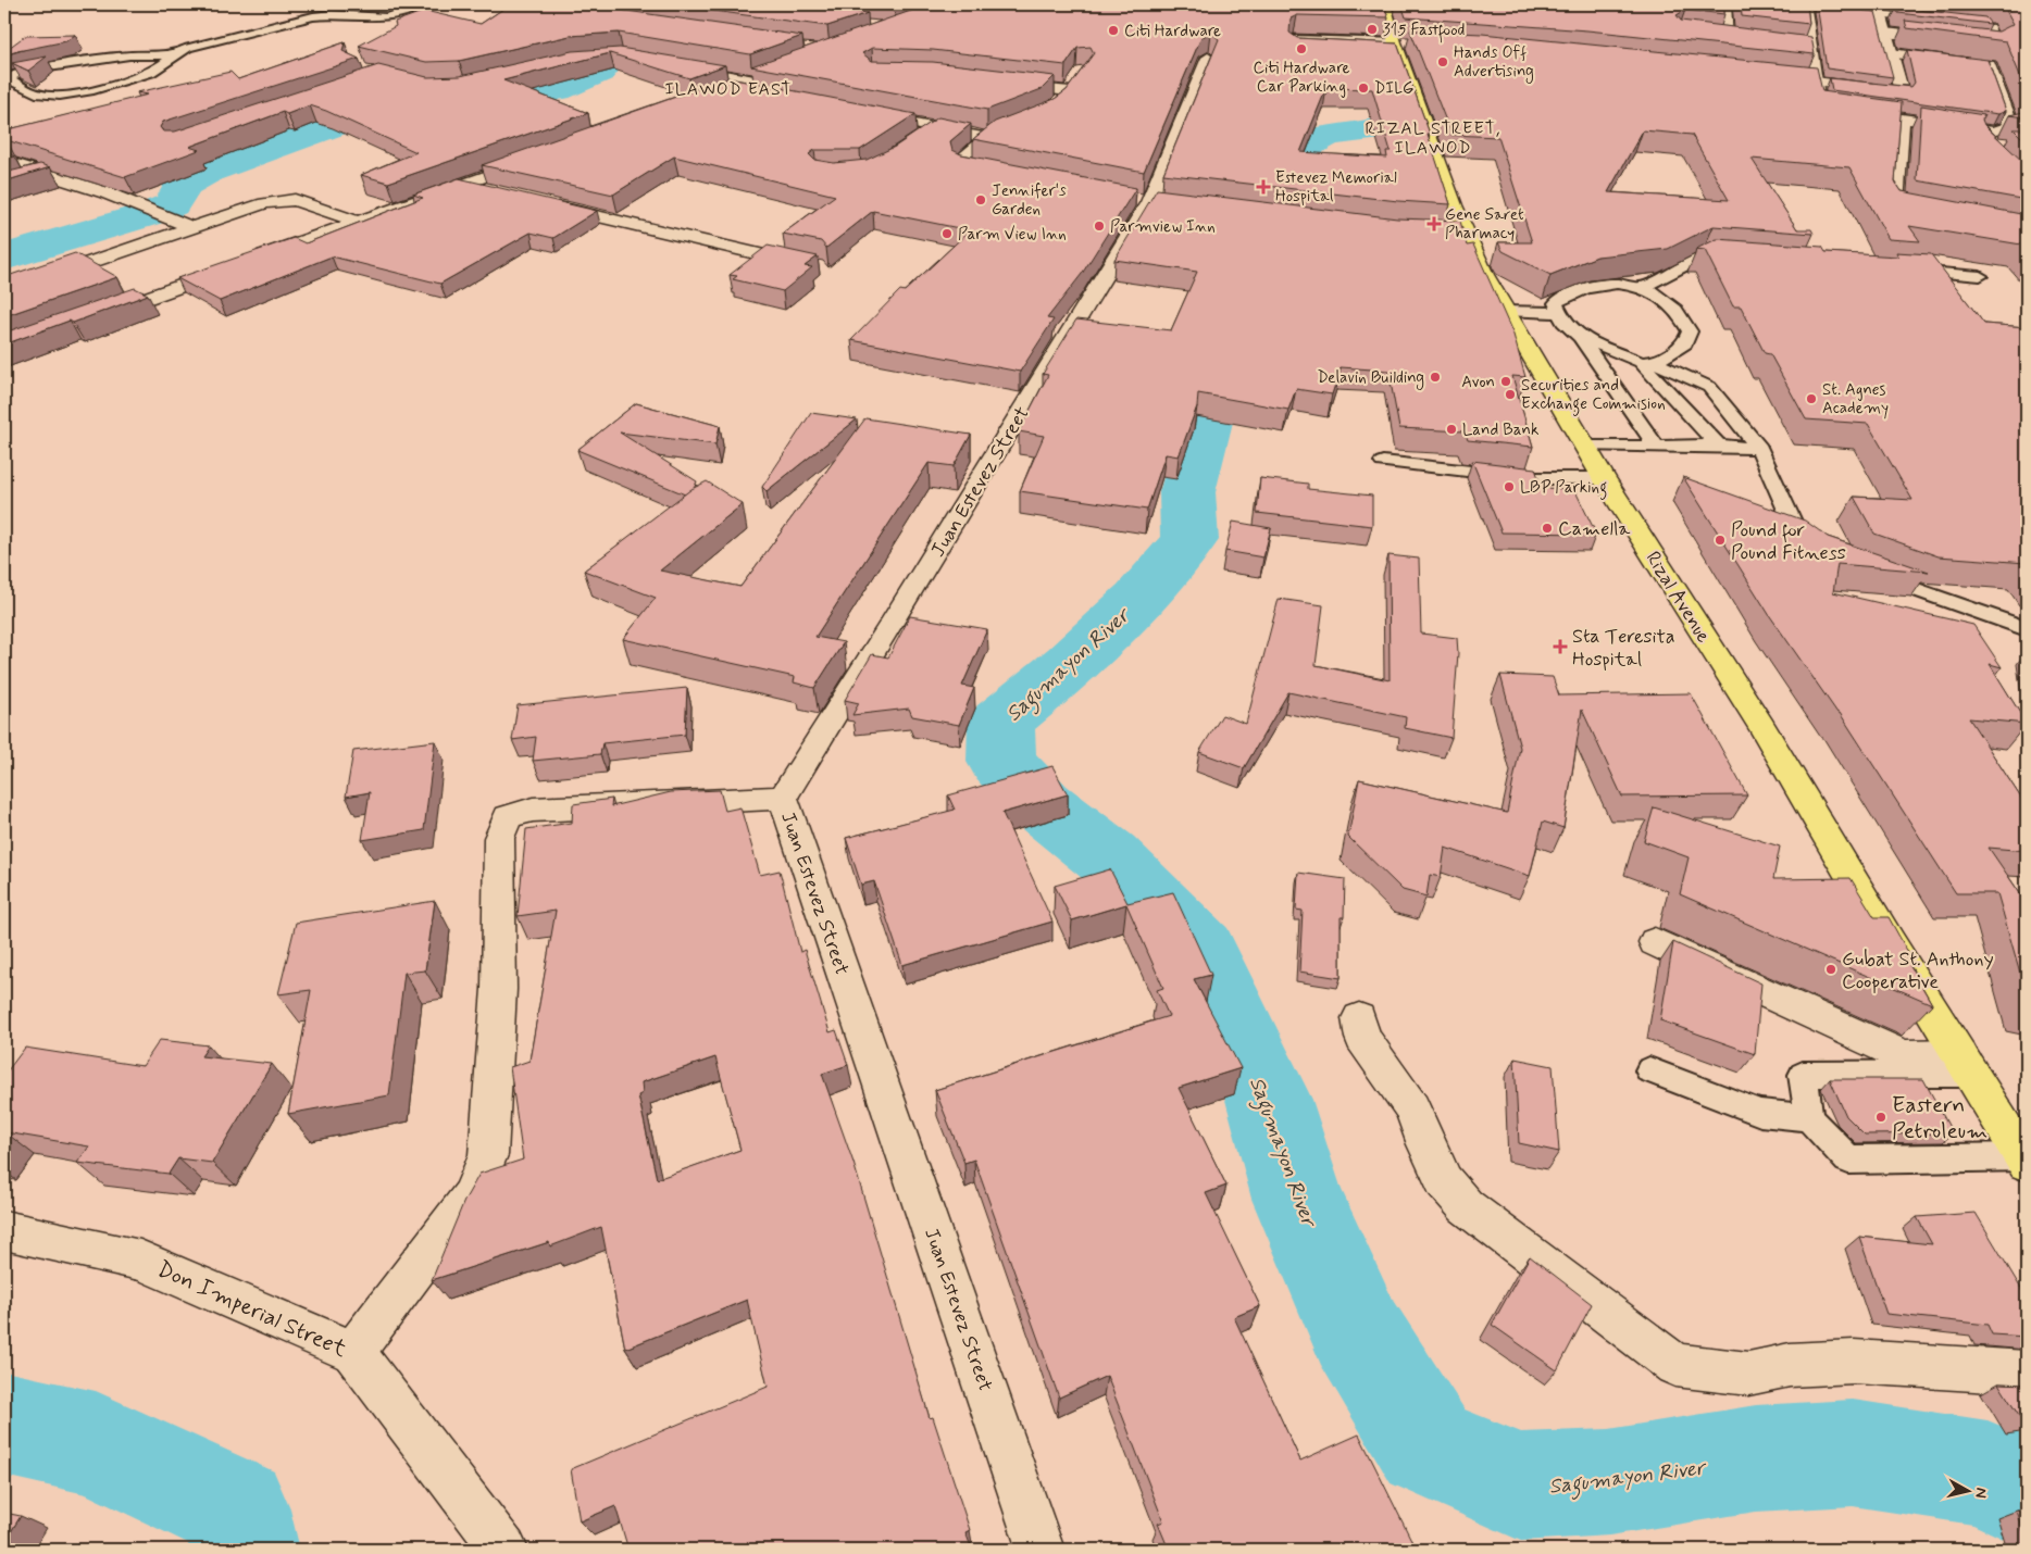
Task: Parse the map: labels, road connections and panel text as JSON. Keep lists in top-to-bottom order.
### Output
{
  "streets": {
    "main road": ["Rizal Avenue"],
    "street": ["Juan Estevez Street", "Don Imperial Street"]
  },
  "districts": ["ILAWOD EAST", "RIZAL STREET, ILAWOD"],
  "water": ["Sagumayon River"],
  "places": {
    "other": [
      "315 Fastfood",
      "Citi Hardware",
      "Citi Hardware Car Parking",
      "Hands Off Advertising",
      "DILG",
      "Jennifer's Garden",
      "Parmview Inn",
      "Parm View Inn",
      "Delavin Building",
      "Avon",
      "Securities and Exchange Commision",
      "St. Agnes Academy",
      "Land Bank",
      "LBP Parking",
      "Camella",
      "Pound for Pound Fitness",
      "Gubat St. Anthony Cooperative",
      "Eastern Petroleum"
    ],
    "health": ["Estevez Memorial Hospital", "Gene Saret Pharmacy", "Sta Teresita Hospital"]
  },
  "north": "right"
}
